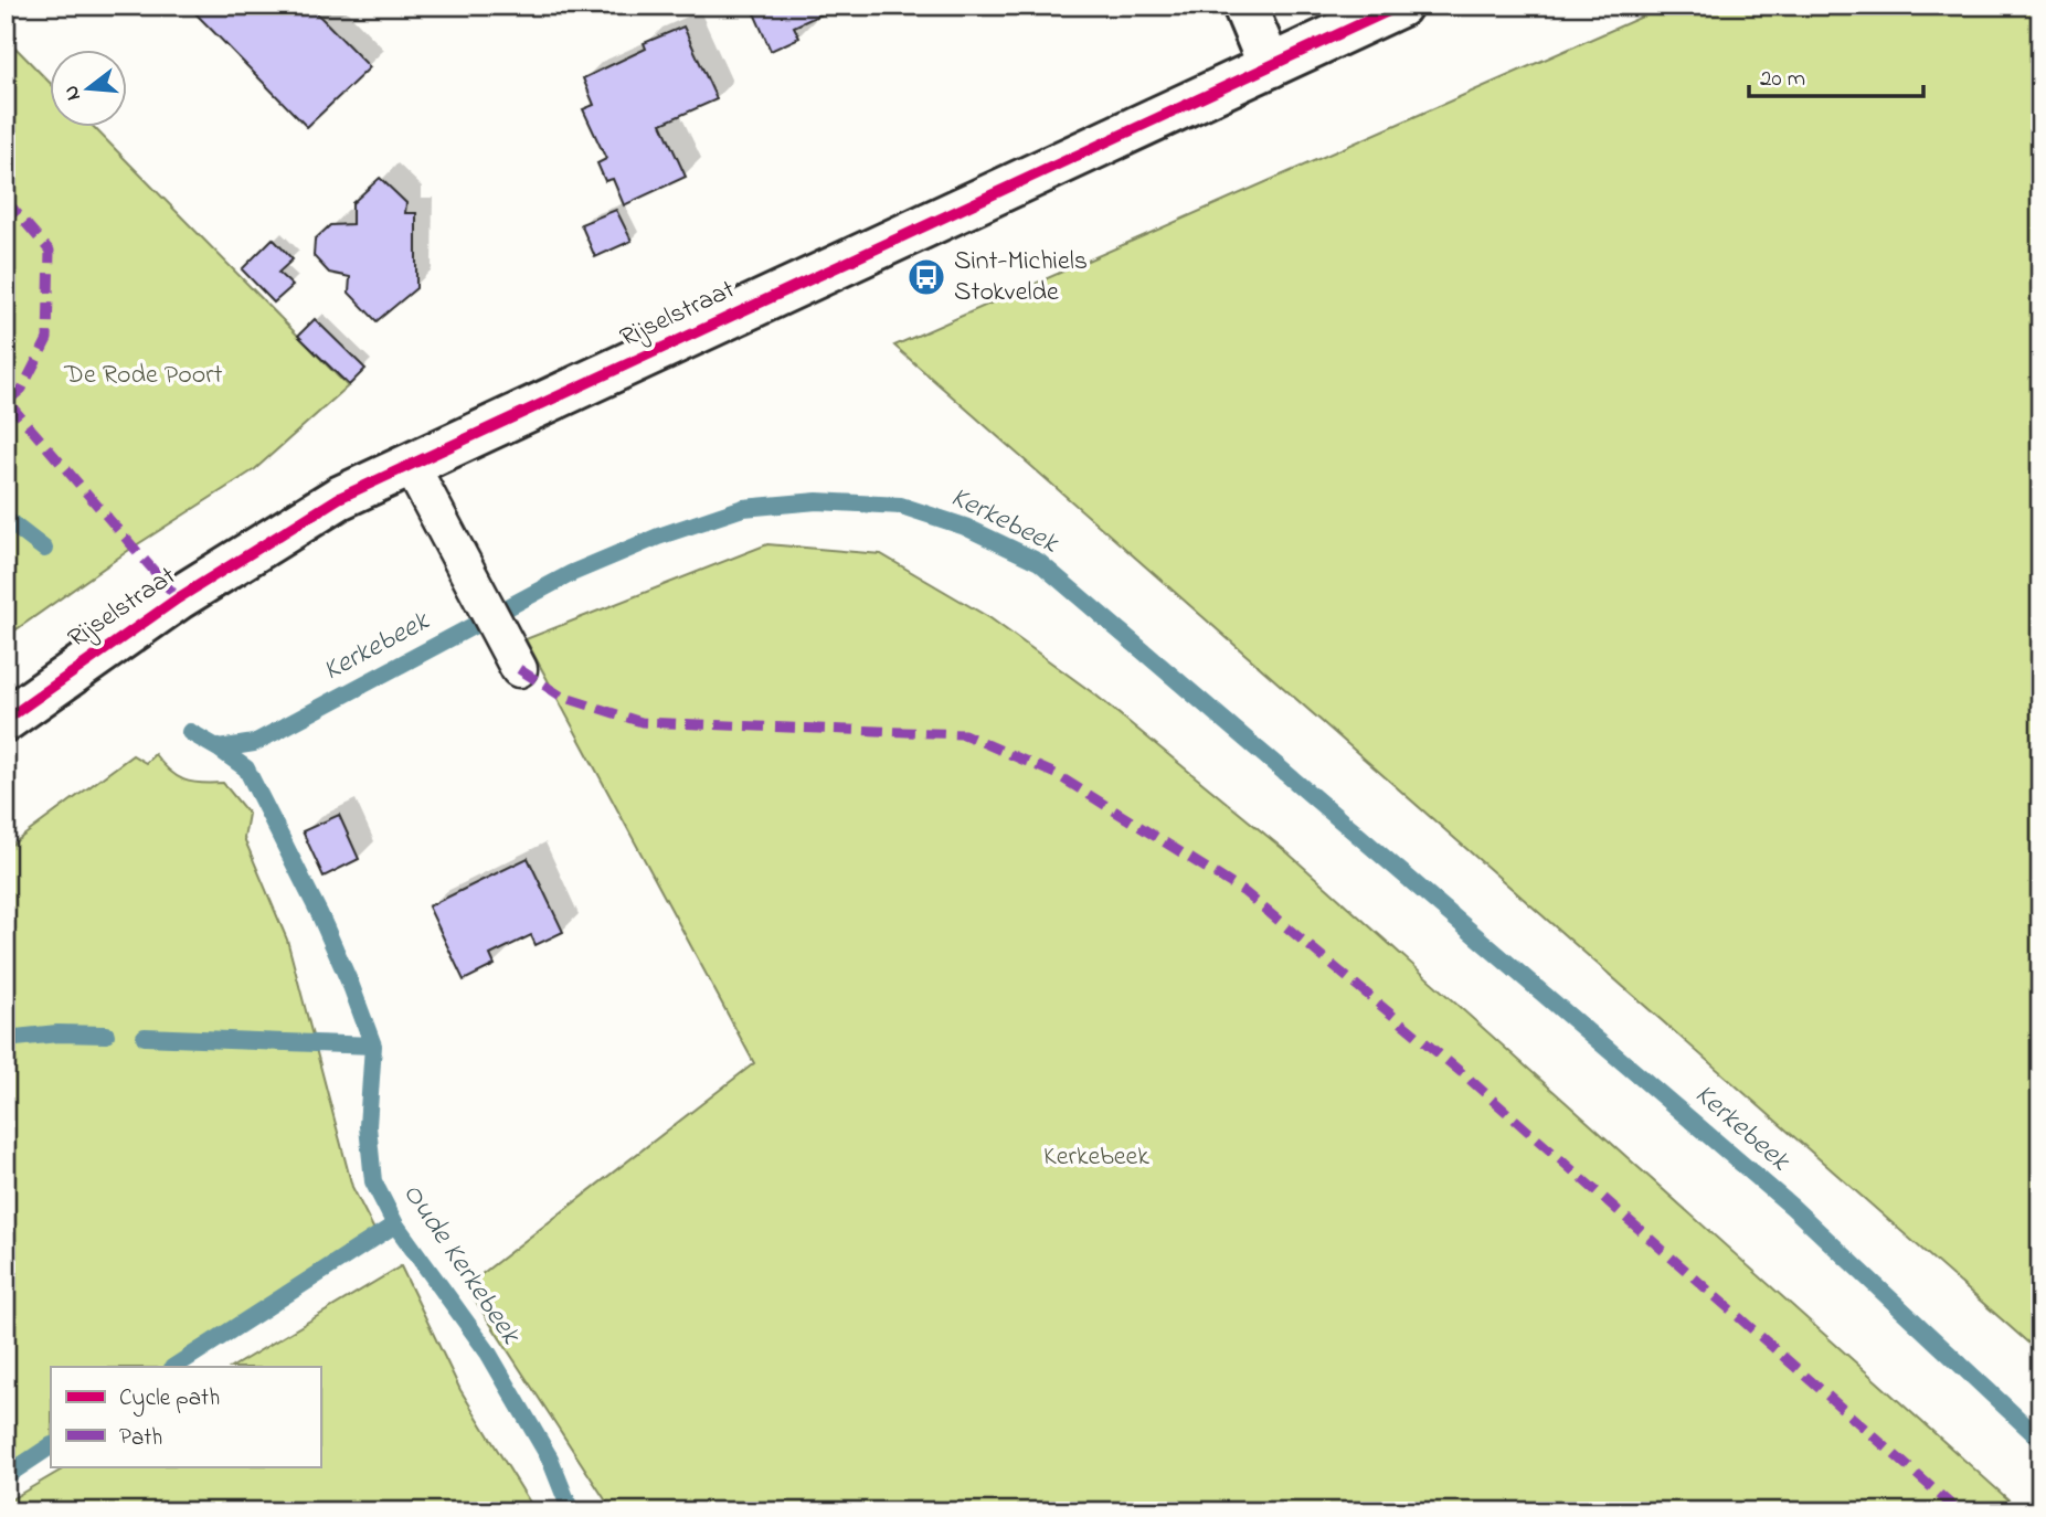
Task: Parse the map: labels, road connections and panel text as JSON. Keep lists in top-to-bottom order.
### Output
{
  "streets": {
    "street": ["Rijselstraat"]
  },
  "water": ["Kerkebeek", "Oude Kerkebeek"],
  "parks": ["De Rode Poort", "Kerkebeek"],
  "places": {
    "bus stop": ["Sint-Michiels Stokvelde"]
  },
  "legend": ["Cycle path", "Path"],
  "scale_bar": "20 m",
  "north": "left"
}
